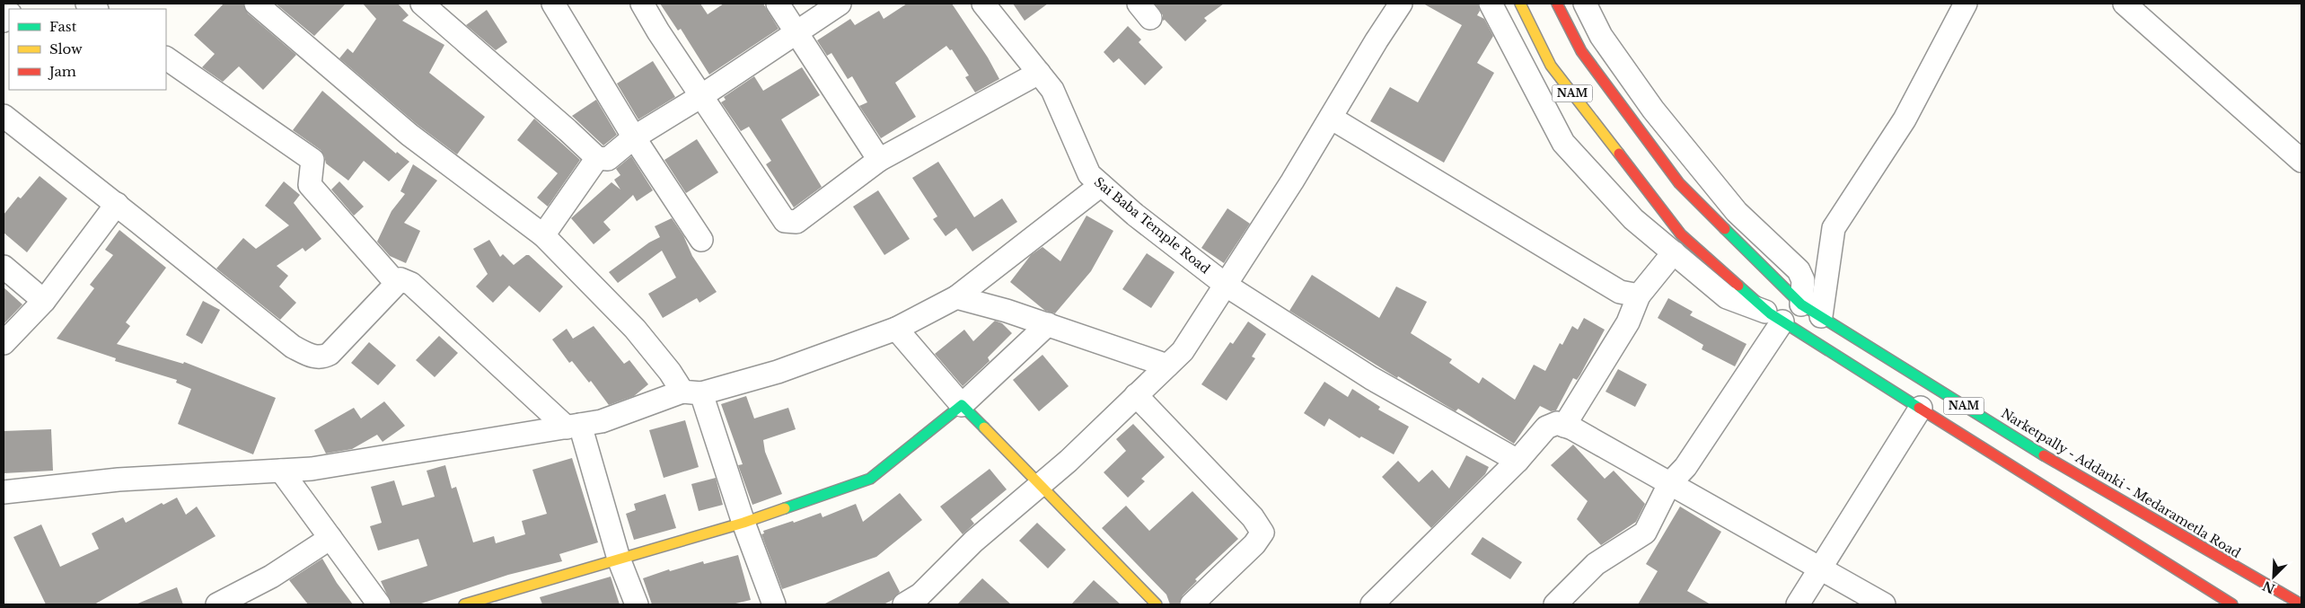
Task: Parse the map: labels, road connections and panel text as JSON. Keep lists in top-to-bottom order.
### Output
{
  "streets": {
    "main road": ["NAM", "Narketpally - Addanki - Medarametla Road"],
    "street": ["Sai Baba Temple Road"]
  },
  "legend": ["Fast", "Slow", "Jam"],
  "north": "bottom left"
}
